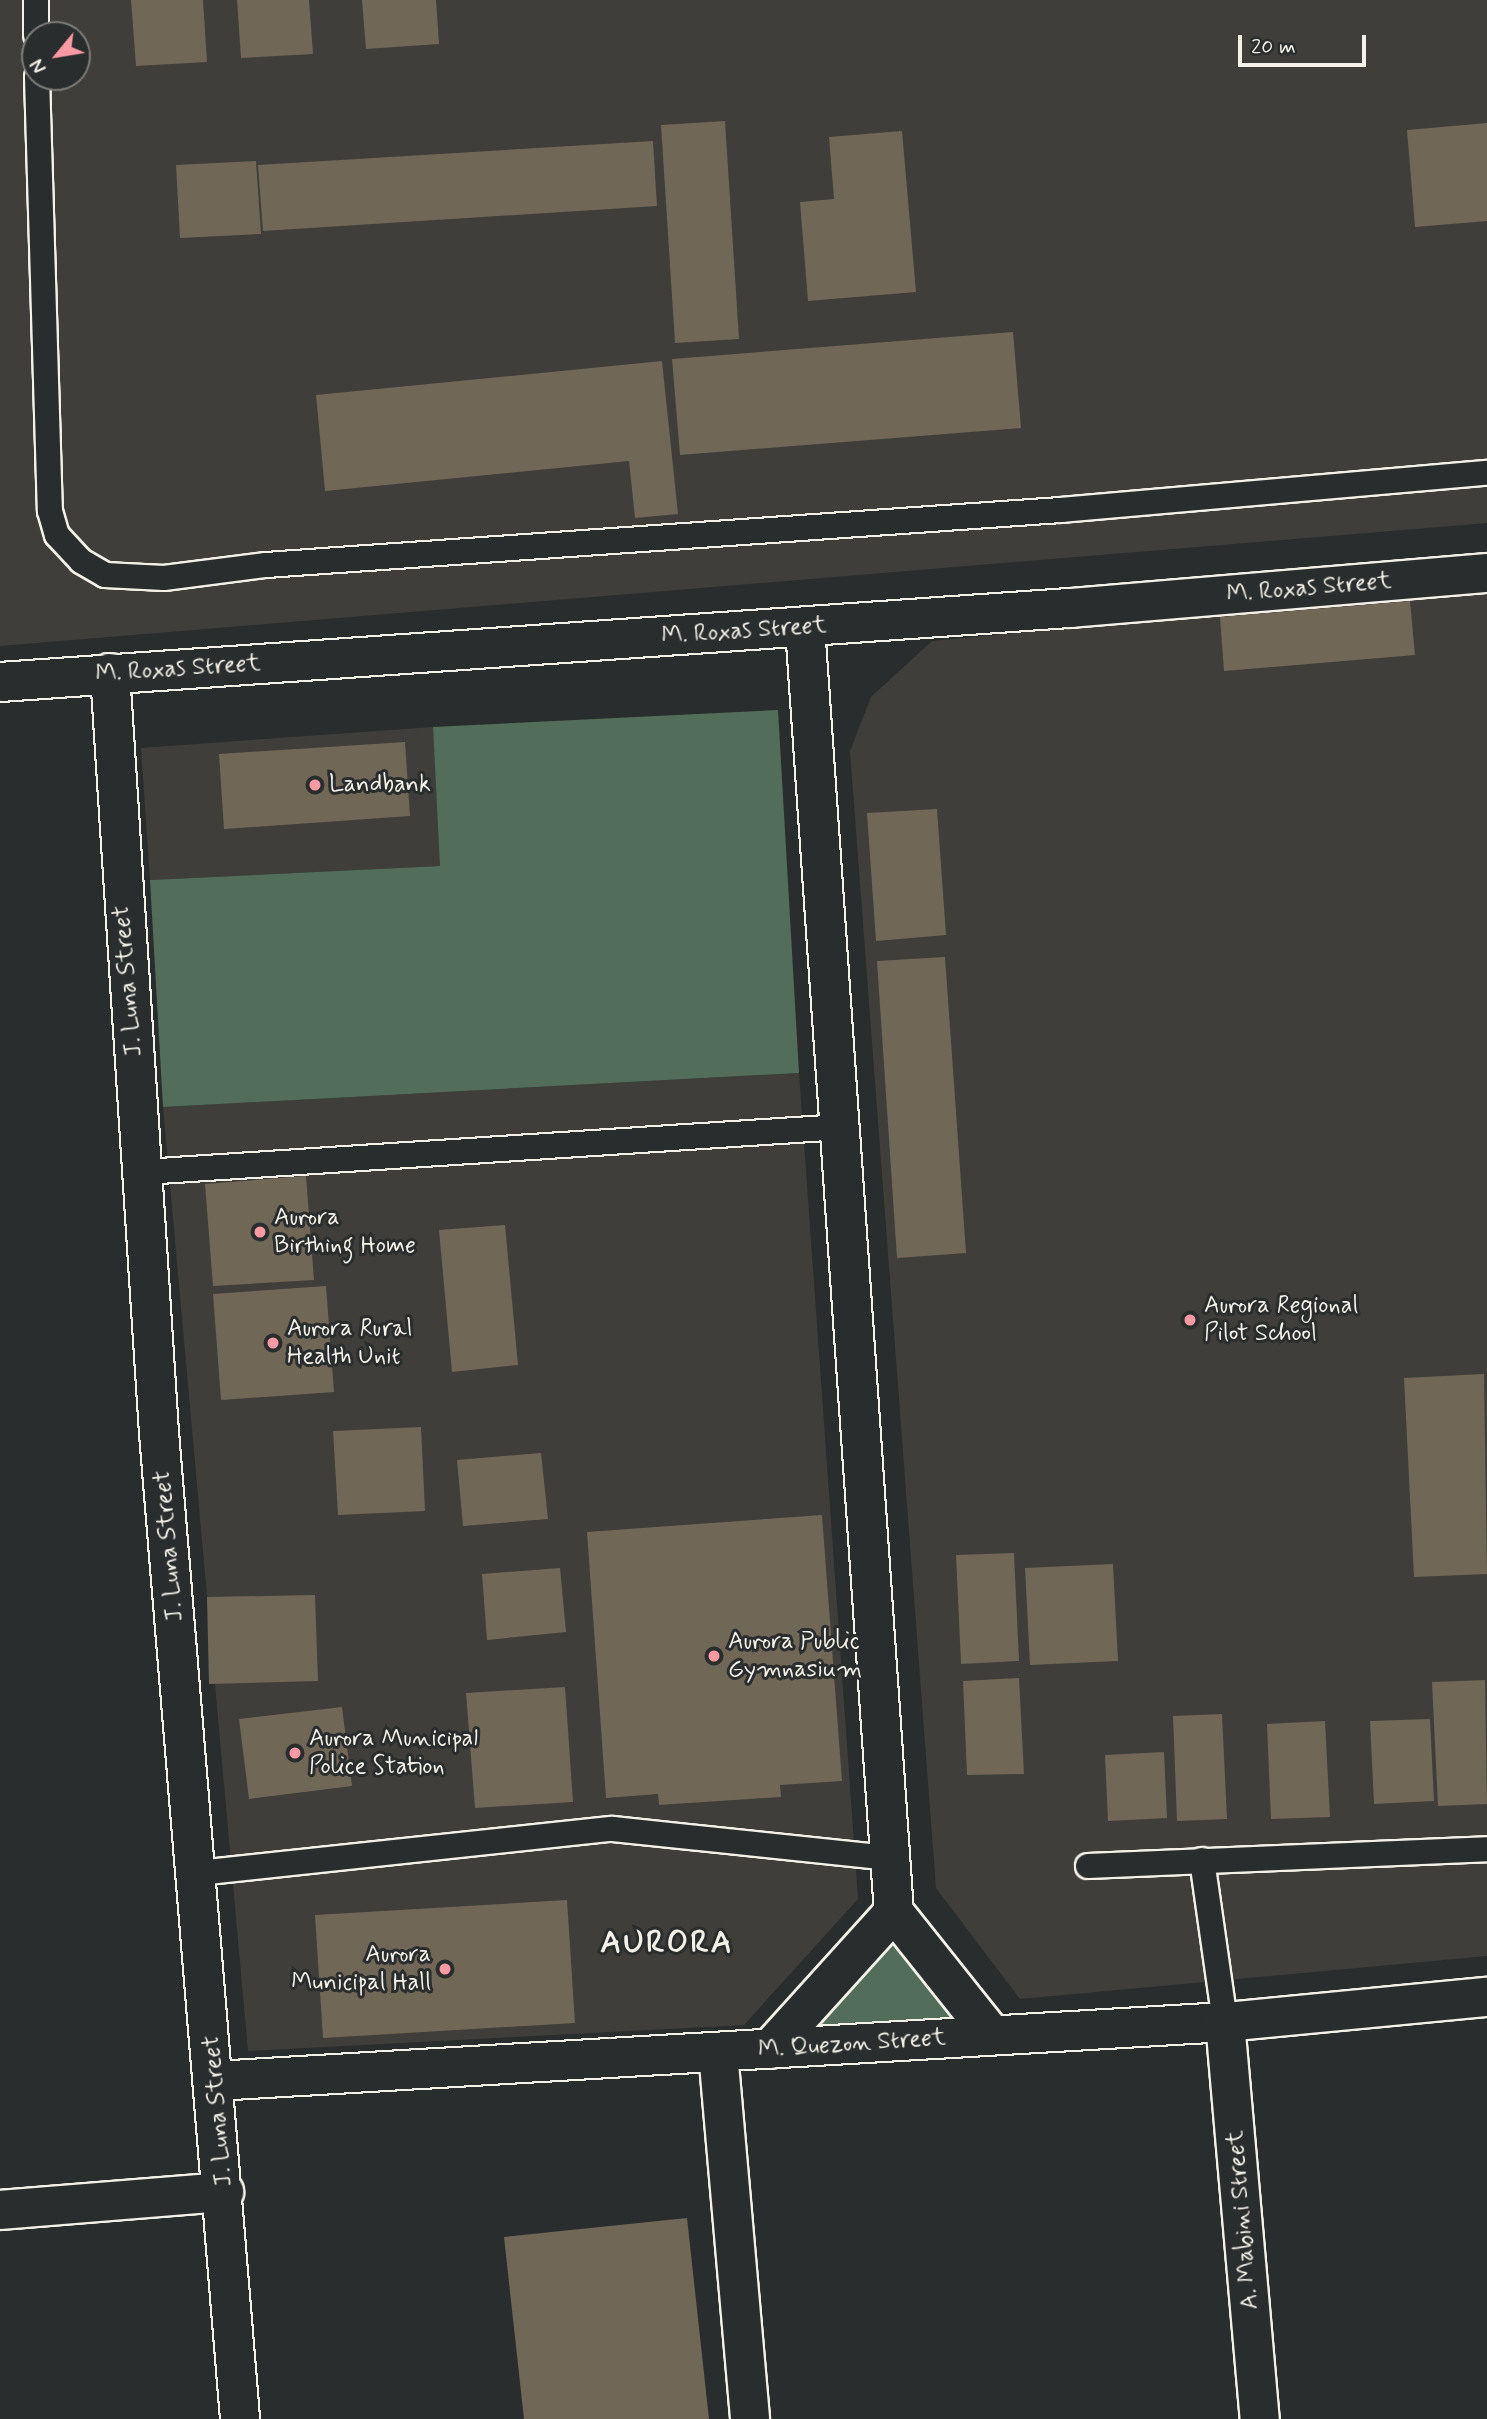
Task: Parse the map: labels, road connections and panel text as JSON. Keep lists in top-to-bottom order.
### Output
{
  "streets": {
    "street": [
      "M. Roxas Street",
      "J. Luna Street",
      "M. Quezon Street",
      "A. Mabini Street"
    ]
  },
  "crossings": [
    ["M. Roxas Street", "J. Luna Street"],
    ["J. Luna Street", "M. Quezon Street"],
    ["M. Quezon Street", "A. Mabini Street"]
  ],
  "districts": ["AURORA"],
  "places": [
    "Landbank",
    "Aurora Birthing Home",
    "Aurora Regional Pilot School",
    "Aurora Rural Health Unit",
    "Aurora Public Gymnasium",
    "Aurora Municipal Police Station",
    "Aurora Municipal Hall"
  ],
  "scale_bar": "20 m",
  "north": "bottom left"
}
